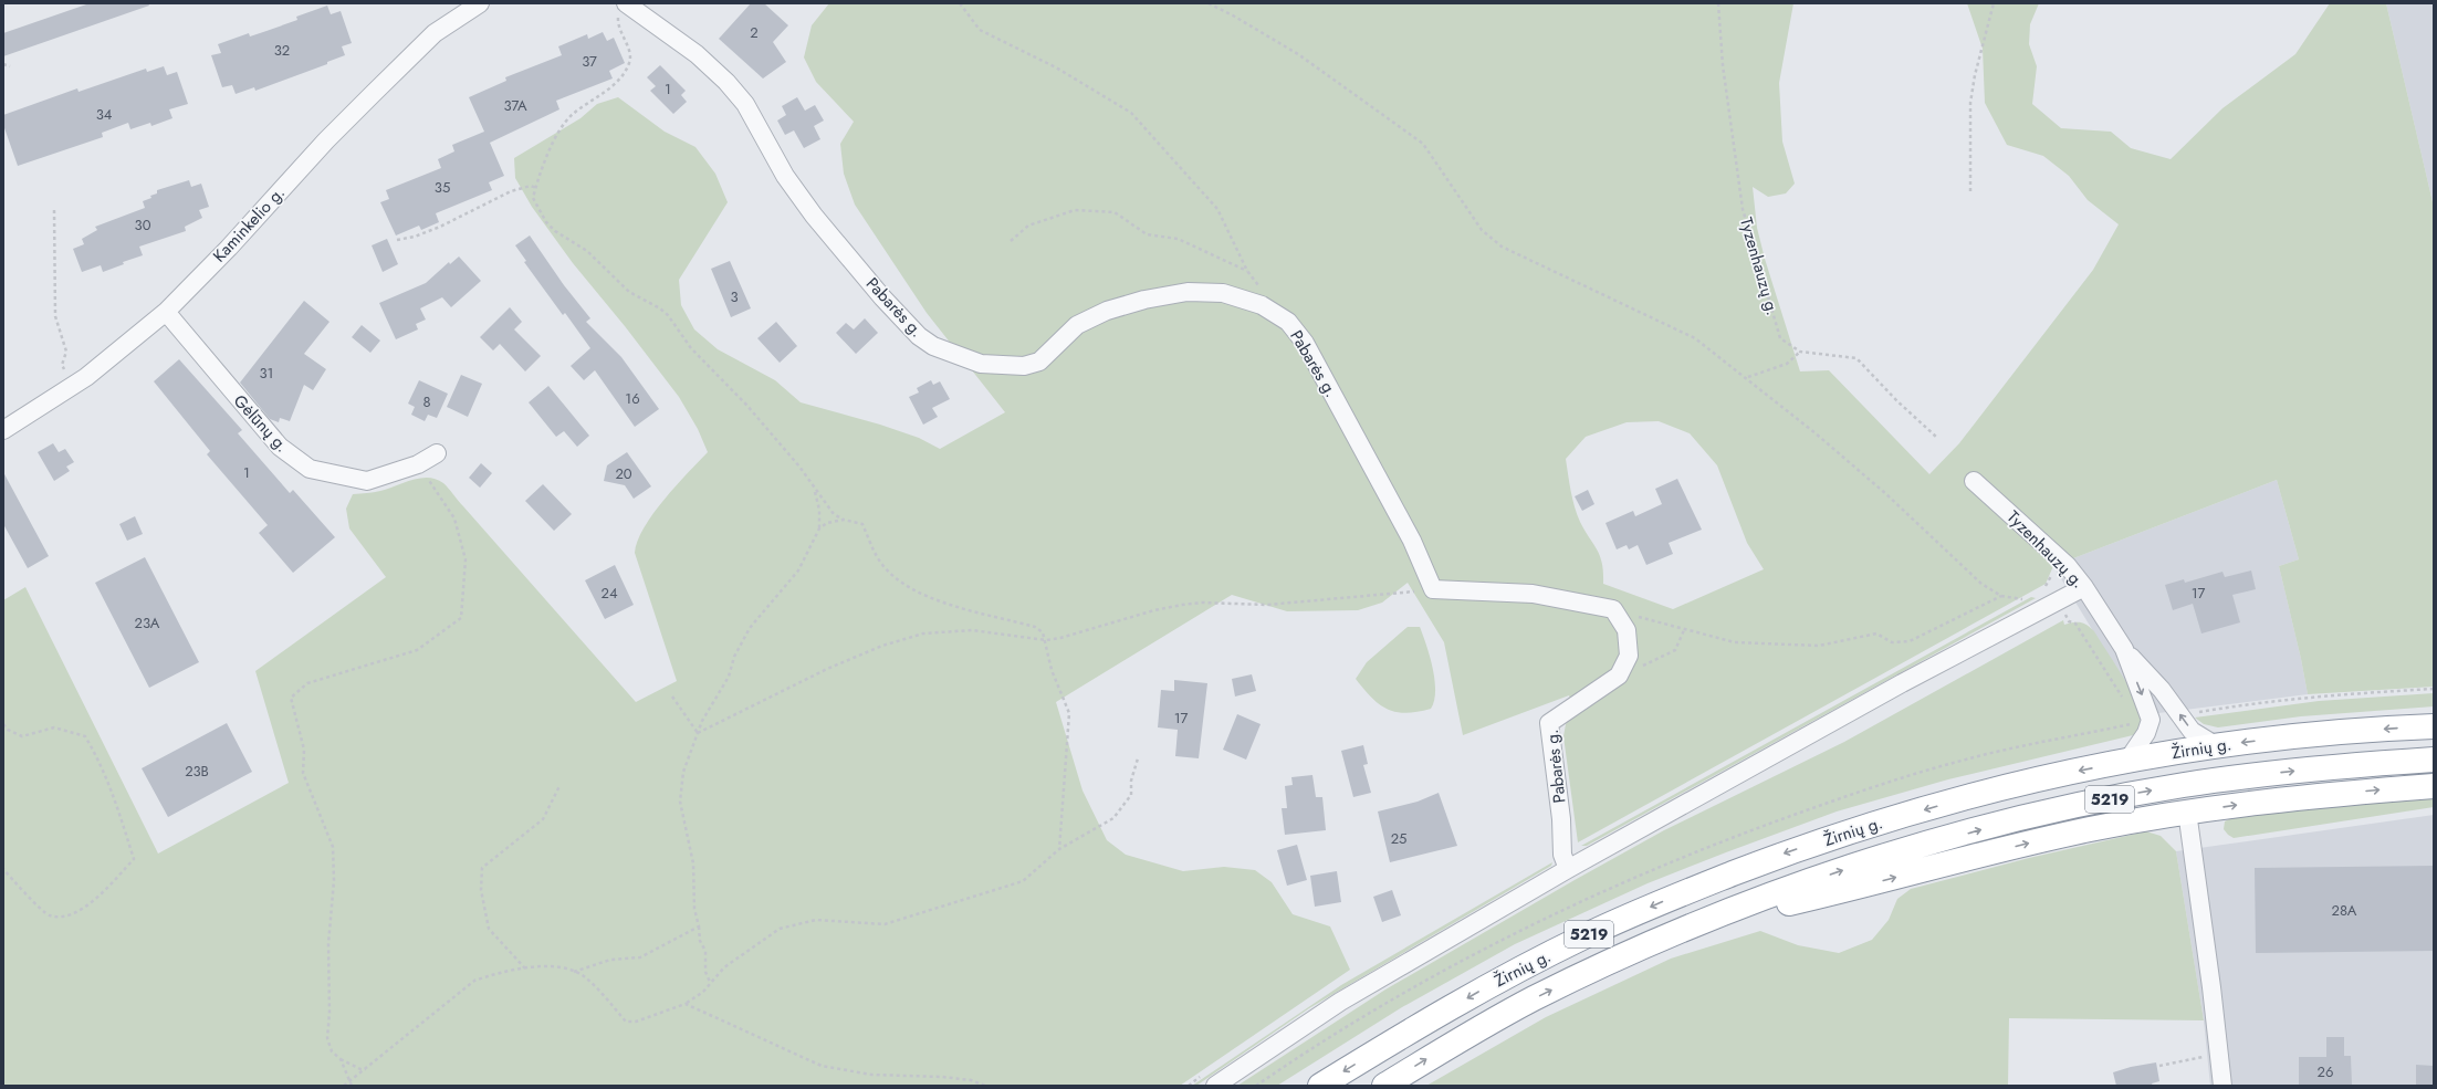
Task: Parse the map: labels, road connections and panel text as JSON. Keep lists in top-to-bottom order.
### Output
{
  "streets": {
    "highway": ["Žirnių g.", "5219"],
    "street": [
      "Kaminkelio g.",
      "Tyzenhauzų g.",
      "Pabarės g.",
      "Gėlūnų g."
    ]
  },
  "crossings": [
    ["Kaminkelio g.", "Gėlūnų g."],
    ["Tyzenhauzų g.", "Žirnių g."],
    ["Žirnių g.", "5219"]
  ],
  "house_numbers": [
    "2",
    "32",
    "37",
    "1",
    "37A",
    "34",
    "35",
    "30",
    "3",
    "31",
    "16",
    "8",
    "1",
    "20",
    "24",
    "17",
    "23A",
    "17",
    "23B",
    "25",
    "28A",
    "26"
  ]
}
